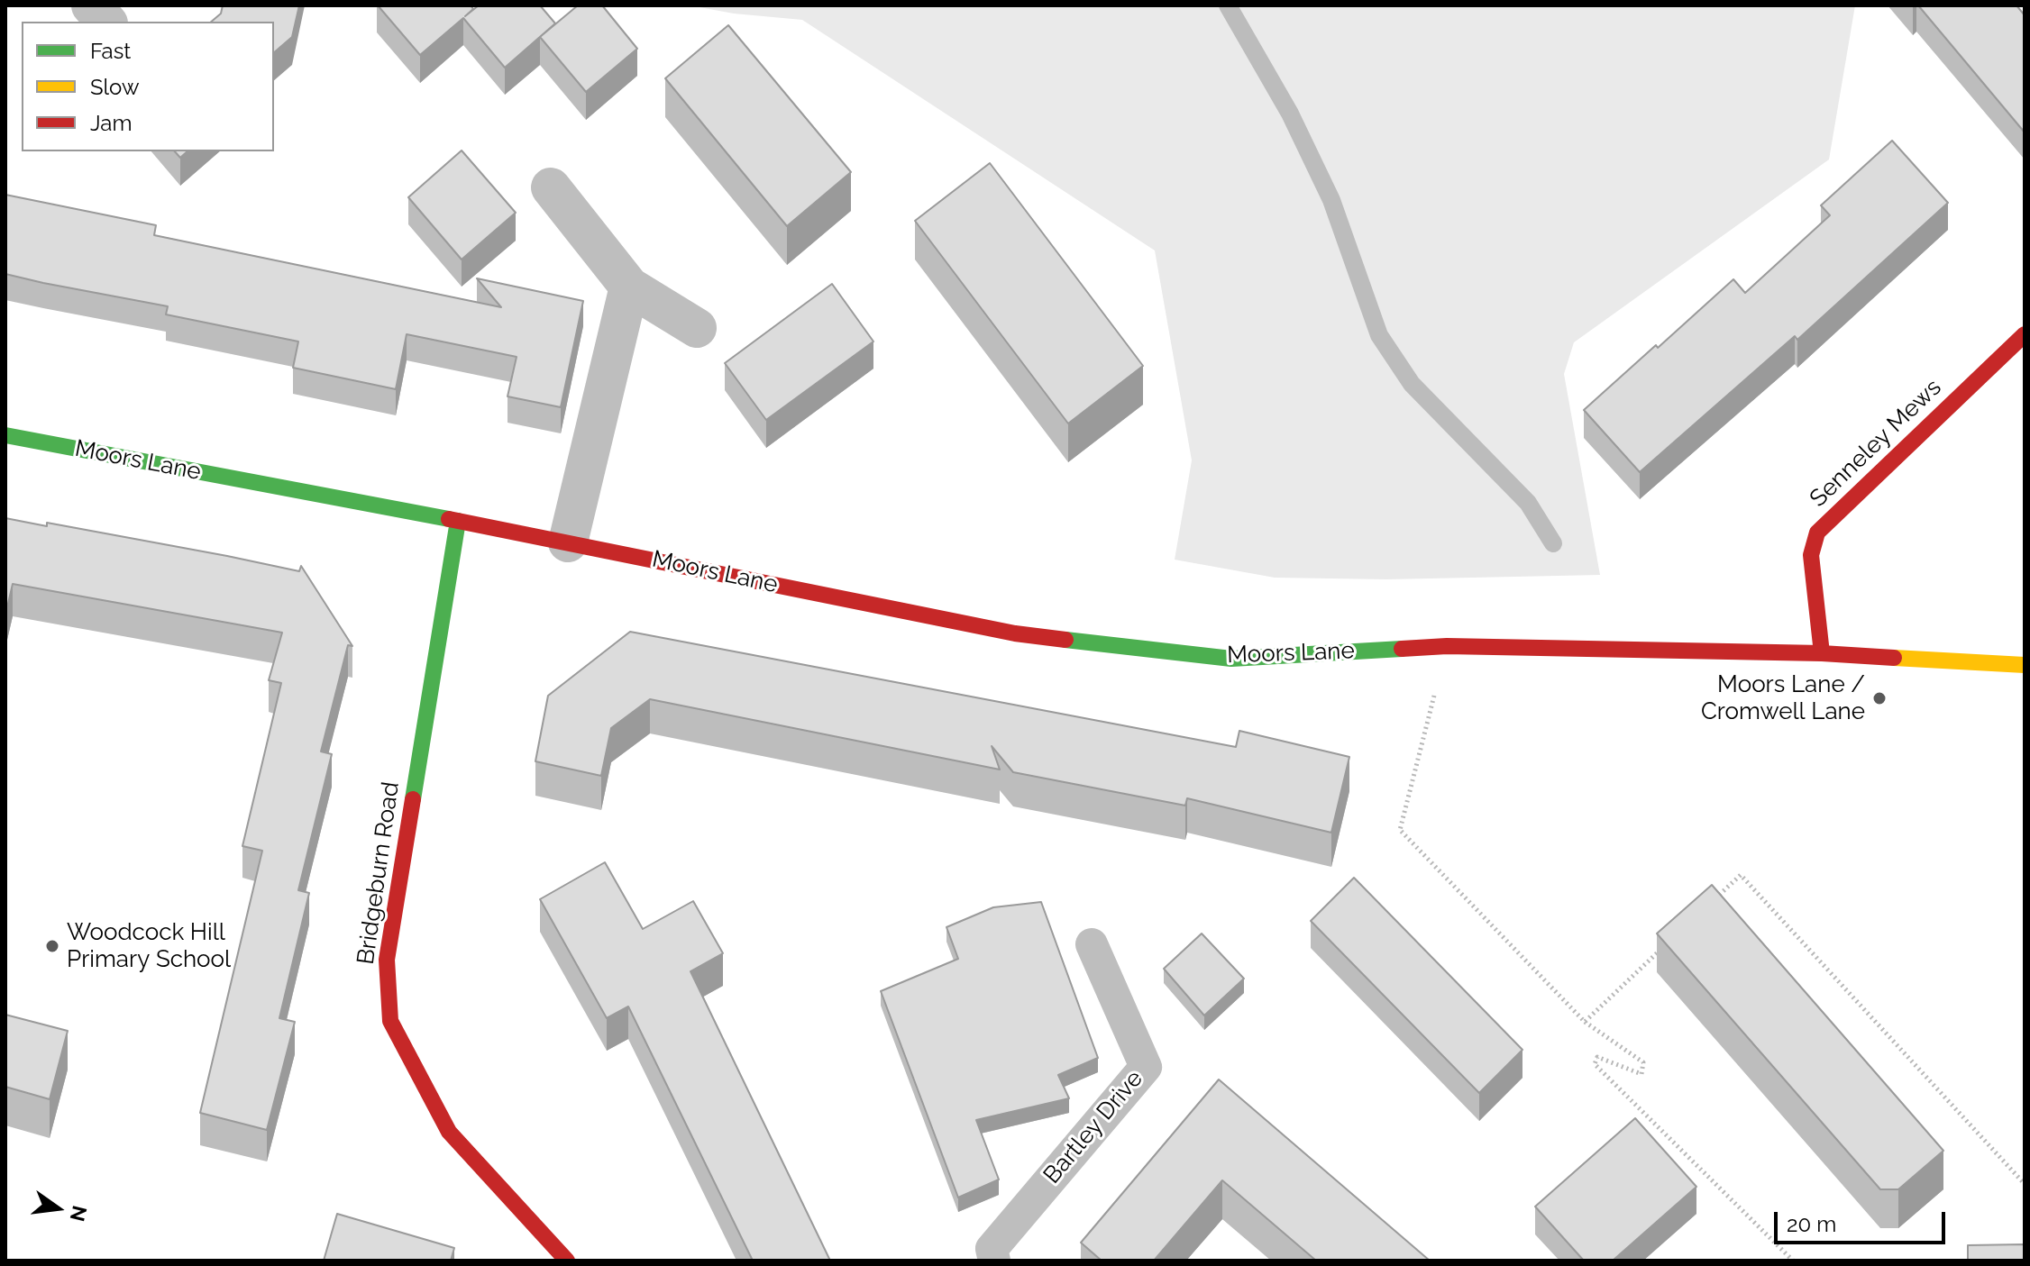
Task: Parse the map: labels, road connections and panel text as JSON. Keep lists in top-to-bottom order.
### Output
{
  "streets": {
    "street": ["Senneley Mews", "Moors Lane", "Bridgeburn Road"],
    "lane": ["Bartley Drive"]
  },
  "crossings": [
    ["Senneley Mews", "Moors Lane"],
    ["Moors Lane", "Bridgeburn Road"]
  ],
  "places": ["Moors Lane / Cromwell Lane", "Woodcock Hill Primary School"],
  "legend": ["Fast", "Slow", "Jam"],
  "scale_bar": "20 m",
  "north": "right"
}
